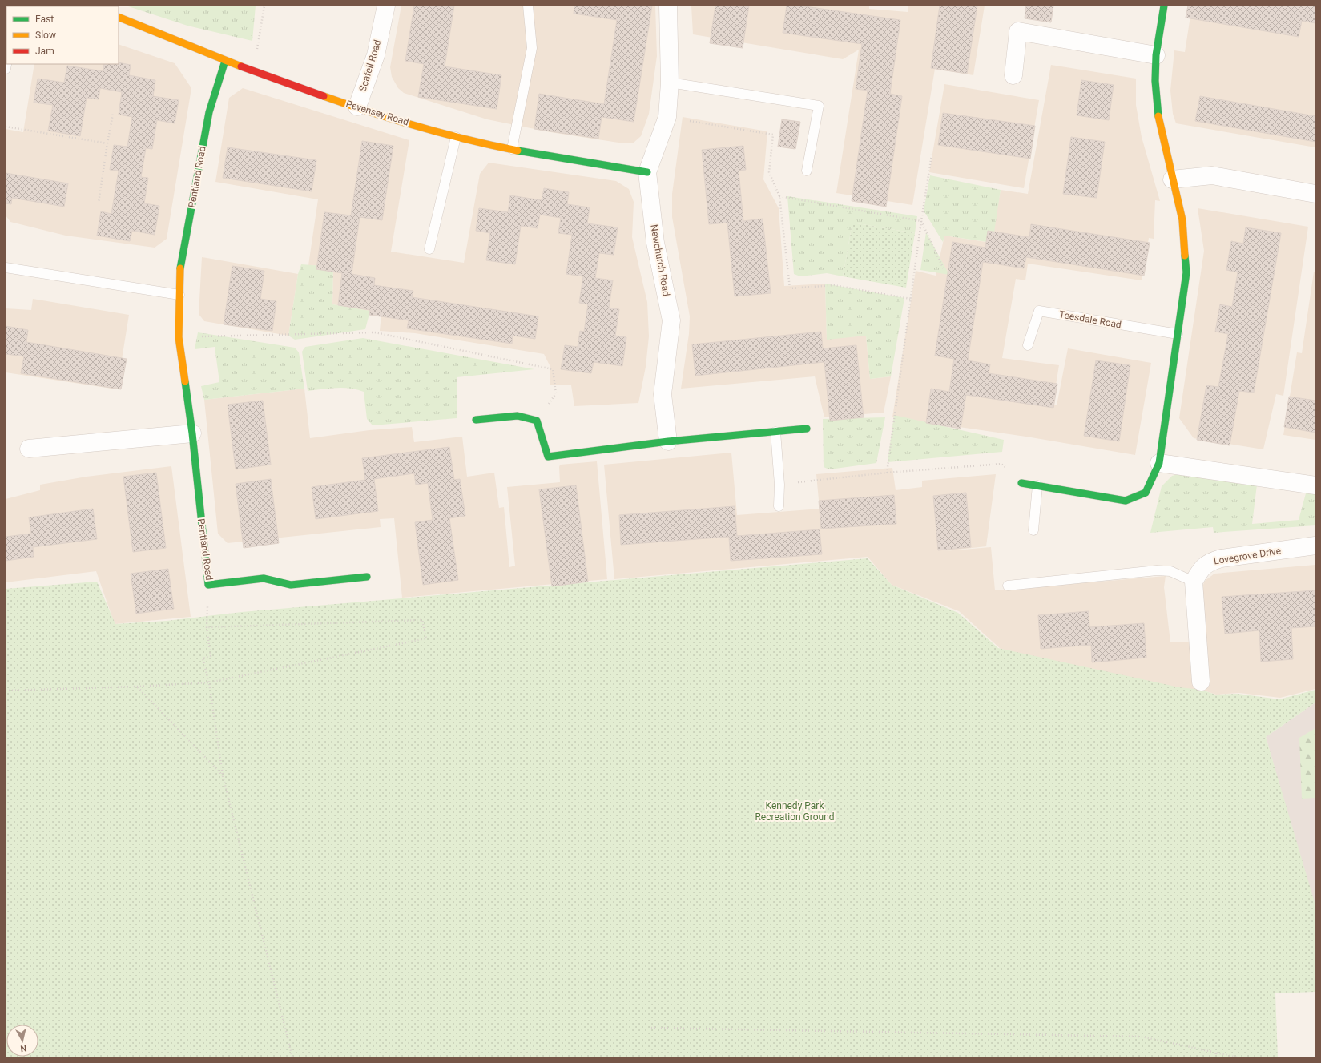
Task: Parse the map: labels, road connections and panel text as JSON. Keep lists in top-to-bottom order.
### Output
{
  "streets": {
    "street": [
      "Scafell Road",
      "Pevensey Road",
      "Pentland Road",
      "Newchurch Road",
      "Lovegrove Drive"
    ],
    "lane": ["Teesdale Road"]
  },
  "crossings": [
    ["Scafell Road", "Pevensey Road"],
    ["Pevensey Road", "Pentland Road"],
    ["Pevensey Road", "Newchurch Road"]
  ],
  "parks": ["Kennedy Park Recreation Ground"],
  "legend": ["Fast", "Slow", "Jam"],
  "north": "bottom"
}
